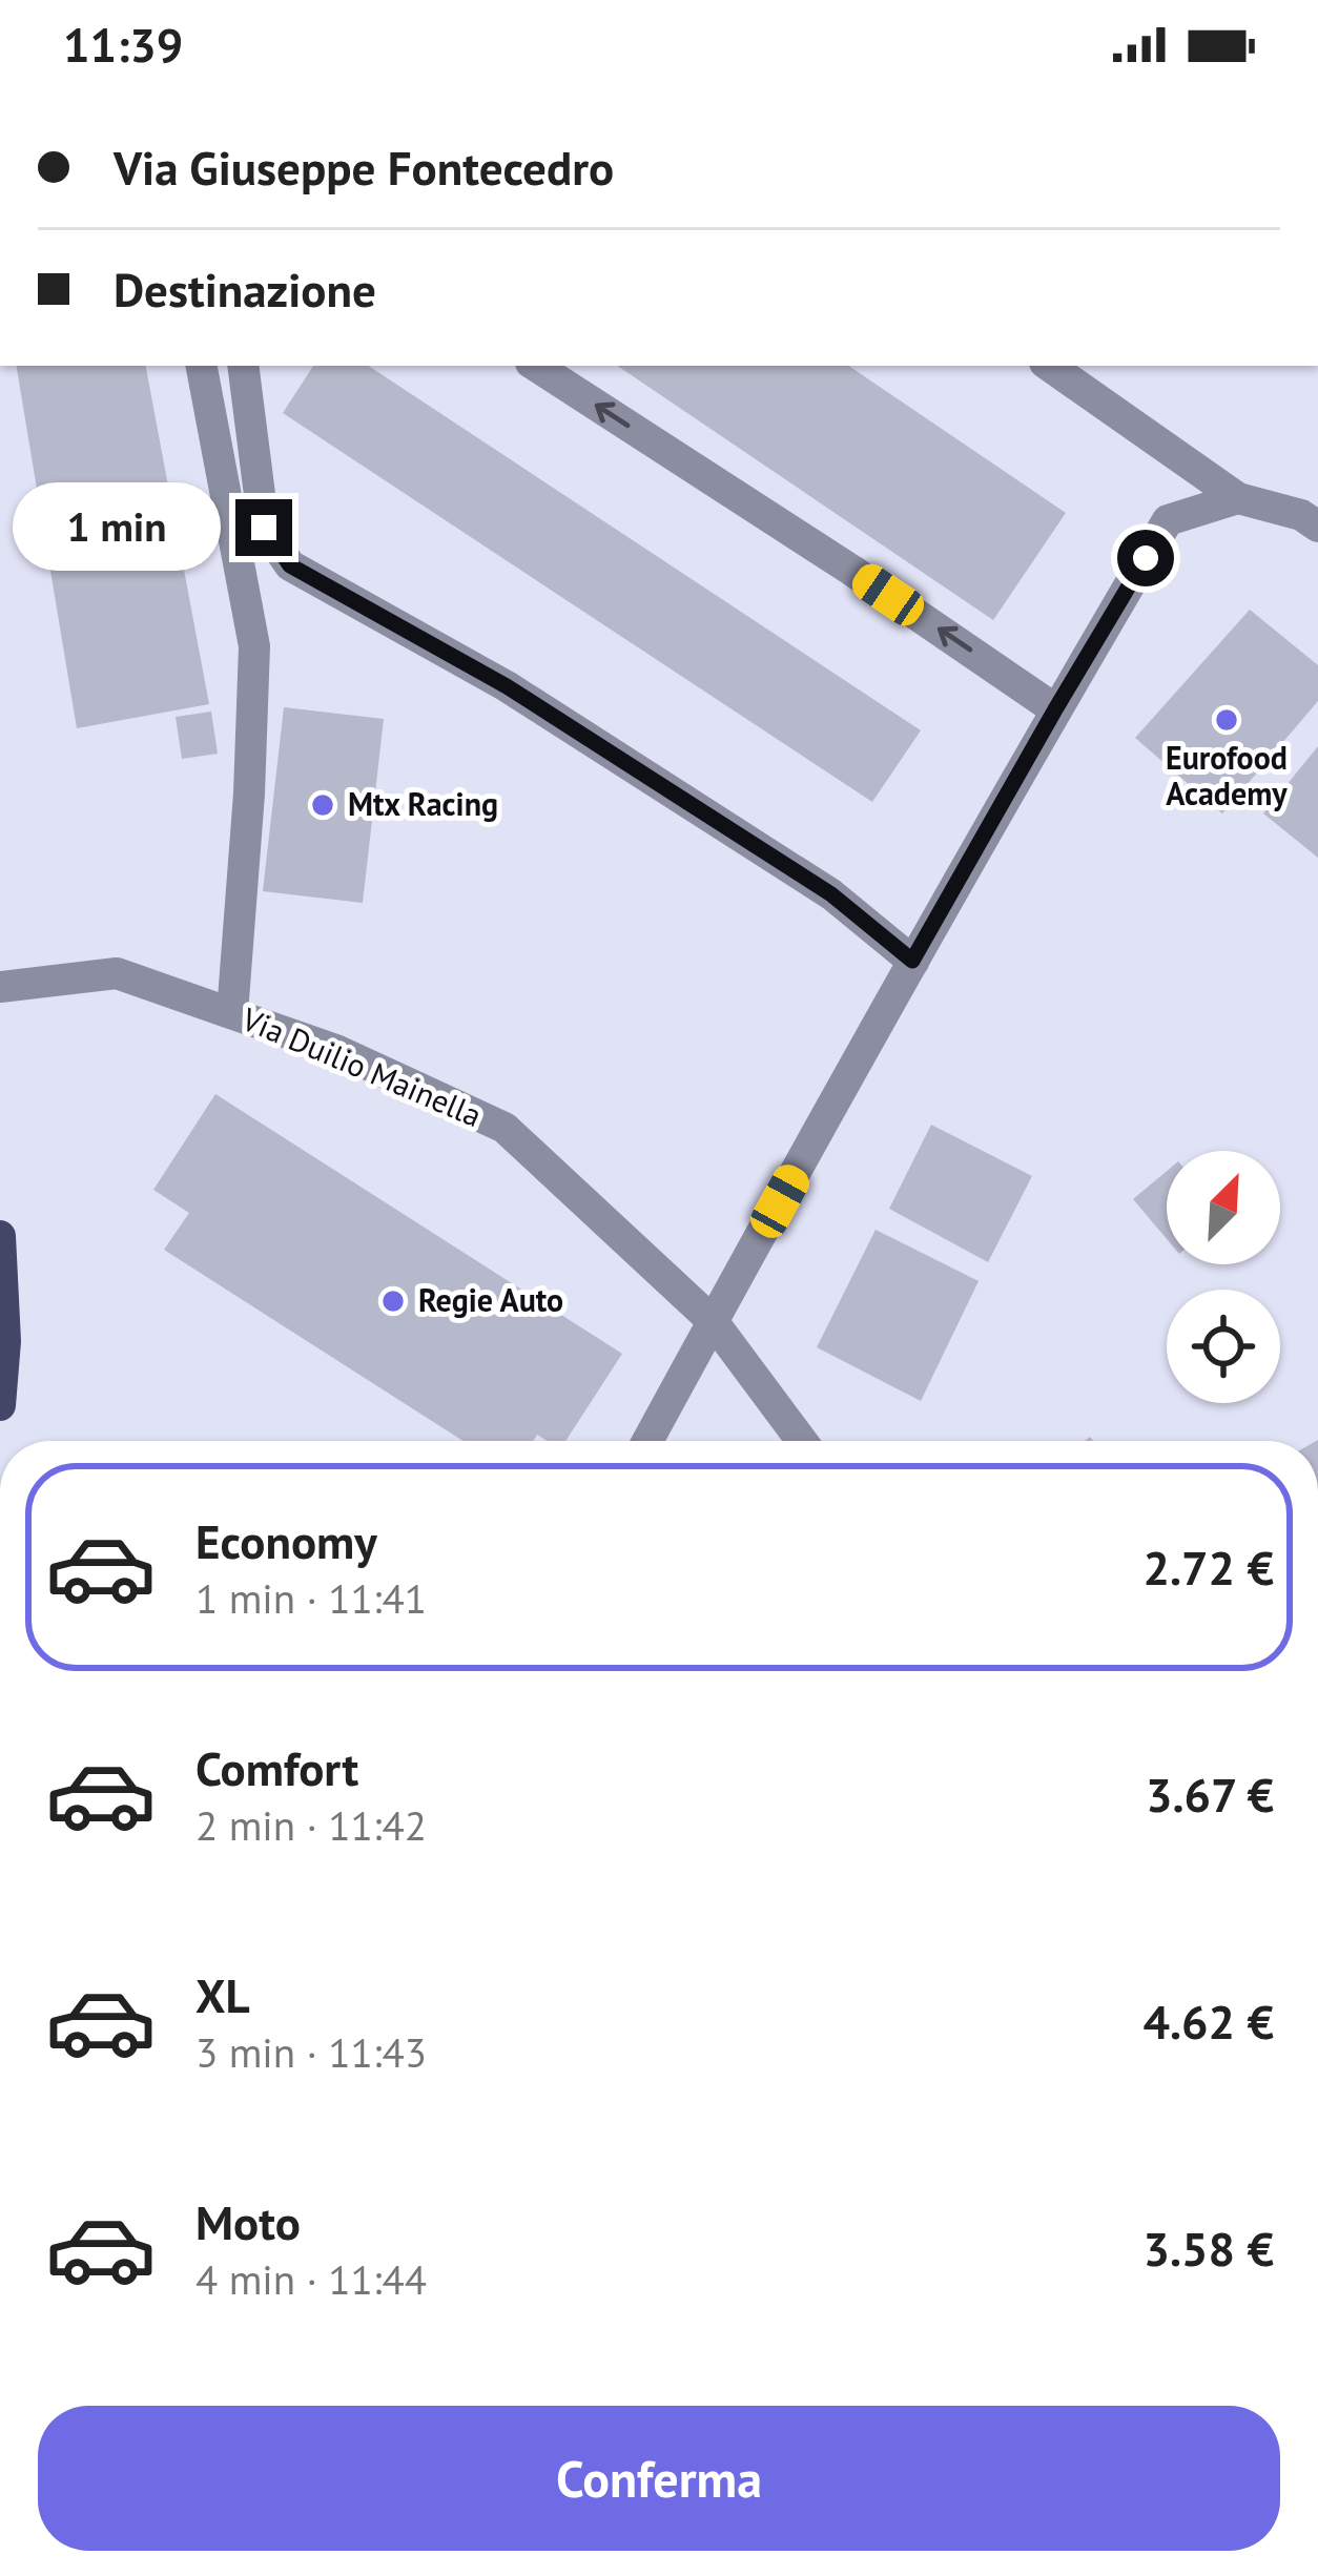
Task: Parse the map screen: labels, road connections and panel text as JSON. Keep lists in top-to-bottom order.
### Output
{
  "streets": {
    "lane": ["Via Duilio Mainella"]
  },
  "places": ["Eurofood Academy", "Mtx Racing", "Regie Auto"],
  "north": "top right",
  "page": {
    "status": "11:39",
    "banner": ["Via Giuseppe Fontecedro", "Destinazione"],
    "bubble": "1 min",
    "list": [
      {
        "name": "Economy",
        "note": "1 min · 11:41",
        "value": "2.72 €"
      },
      {
        "name": "Comfort",
        "note": "2 min · 11:42",
        "value": "3.67 €"
      },
      {
        "name": "XL",
        "note": "3 min · 11:43",
        "value": "4.62 €"
      },
      {
        "name": "Moto",
        "note": "4 min · 11:44",
        "value": "3.58 €"
      }
    ],
    "buttons": "Conferma"
  }
}
